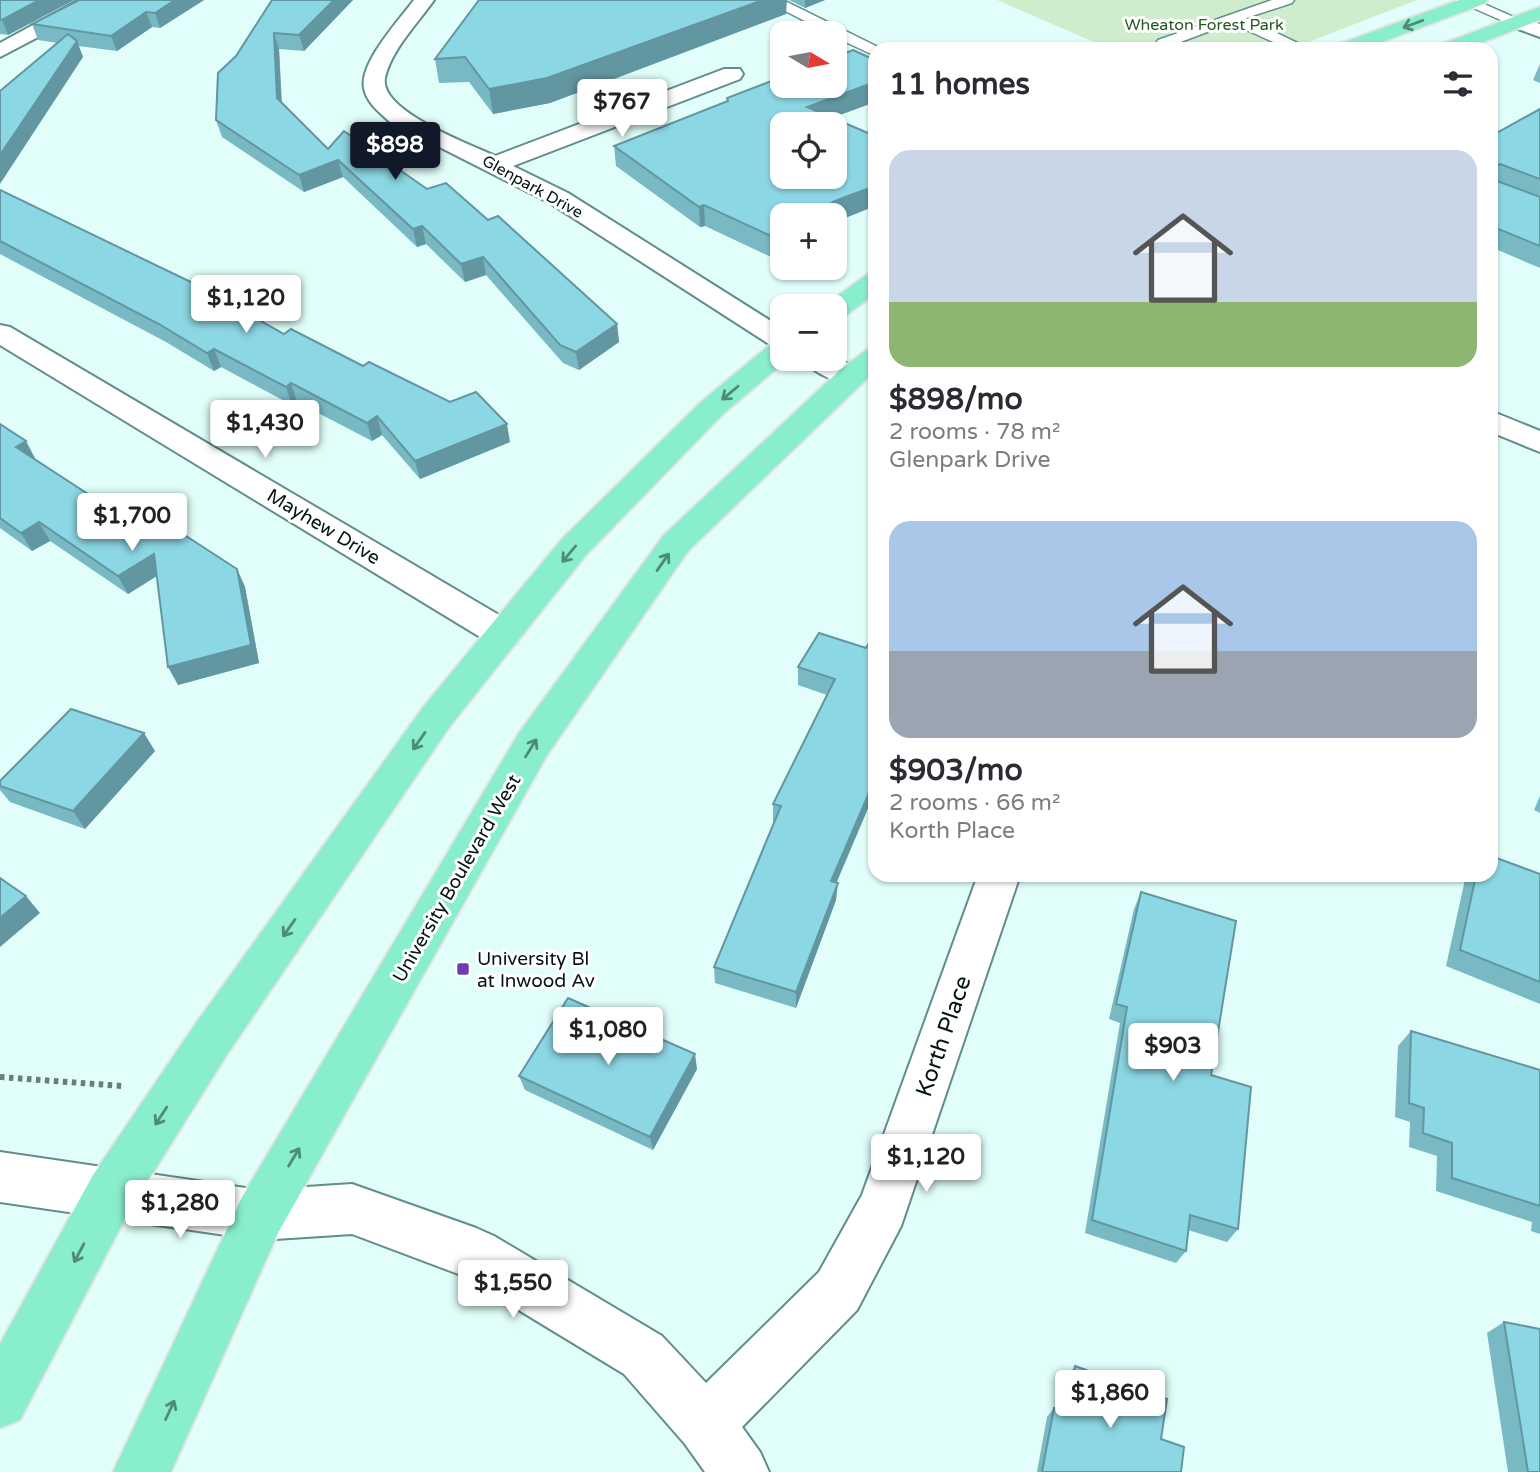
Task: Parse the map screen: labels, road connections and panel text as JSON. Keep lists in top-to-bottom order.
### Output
{
  "streets": {
    "main road": ["University Boulevard West"],
    "street": ["Glenpark Drive", "Mayhew Drive", "Korth Place"]
  },
  "parks": ["Wheaton Forest Park"],
  "places": {
    "transit": ["University Bl at Inwood Av"]
  },
  "north": "right",
  "page": {
    "map_buttons": ["+", "−"],
    "heading": "11 homes",
    "price": [
      "$767",
      "$898",
      "$1,120",
      "$1,430",
      "$1,700",
      "$1,080",
      "$903",
      "$1,120",
      "$1,280",
      "$1,550",
      "$1,860"
    ],
    "list": [
      {
        "name": "$898/mo",
        "note": "2 rooms · 78 m² · Glenpark Drive"
      },
      {
        "name": "$903/mo",
        "note": "2 rooms · 66 m² · Korth Place"
      }
    ]
  }
}
